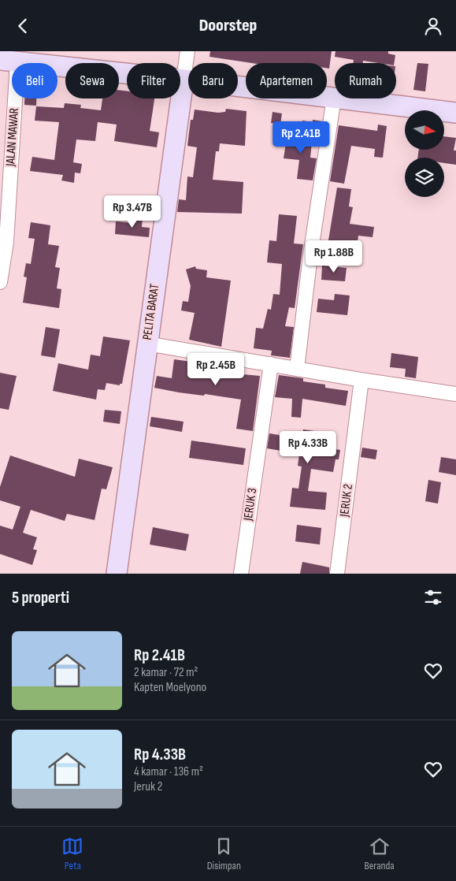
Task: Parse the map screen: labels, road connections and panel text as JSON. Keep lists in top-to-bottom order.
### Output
{
  "streets": {
    "street": [
      "JALAN MAWAR",
      "PELITA BARAT",
      "JERUK 2",
      "JERUK 3"
    ]
  },
  "north": "right",
  "page": {
    "header": "Doorstep",
    "chip": [
      "Beli",
      "Sewa",
      "Filter",
      "Baru",
      "Apartemen",
      "Rumah"
    ],
    "price": [
      "Rp 2.41B",
      "Rp 3.47B",
      "Rp 1.88B",
      "Rp 2.45B",
      "Rp 4.33B"
    ],
    "heading": "5 properti",
    "list": [
      {
        "name": "Rp 2.41B",
        "note": "2 kamar · 72 m² · Kapten Moelyono"
      },
      {
        "name": "Rp 4.33B",
        "note": "4 kamar · 136 m² · Jeruk 2"
      }
    ],
    "tabs": ["Peta", "Disimpan", "Beranda"]
  }
}
